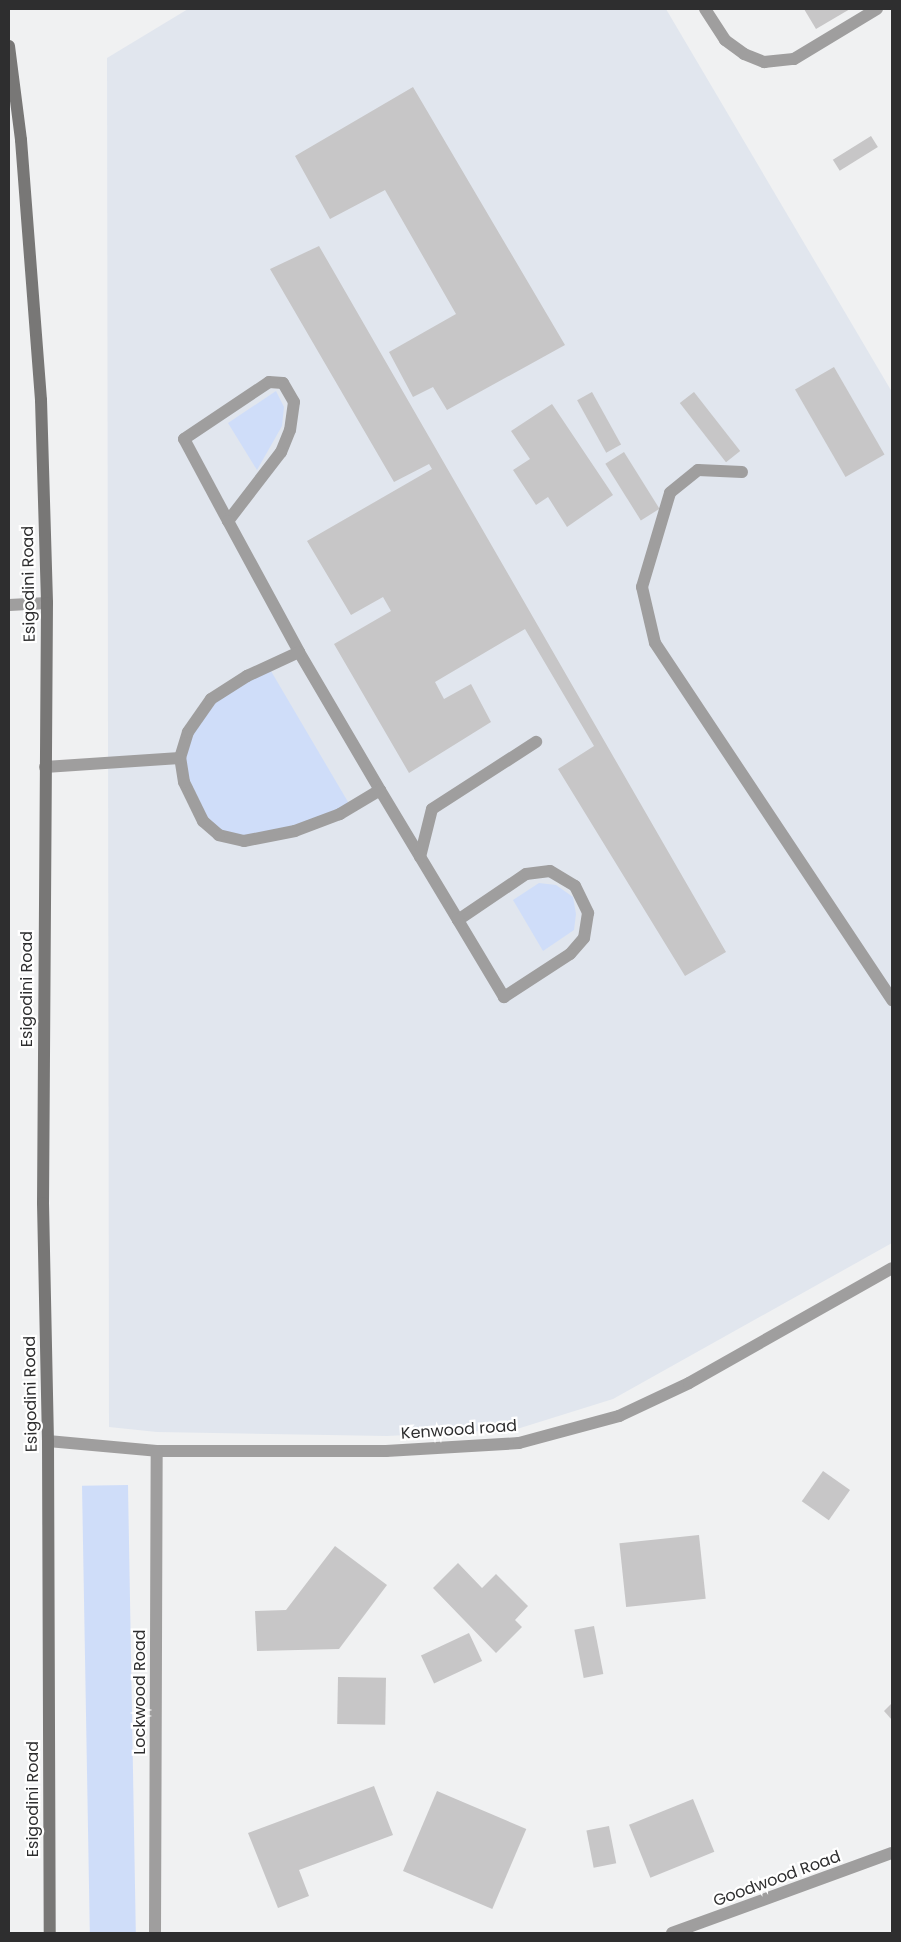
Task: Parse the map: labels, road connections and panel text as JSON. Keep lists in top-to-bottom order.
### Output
{
  "streets": {
    "main road": ["Esigodini Road"],
    "street": ["Kenwood road", "Lockwood Road", "Goodwood Road"]
  },
  "crossings": [
    ["Esigodini Road", "Kenwood road"],
    ["Kenwood road", "Lockwood Road"]
  ]
}
